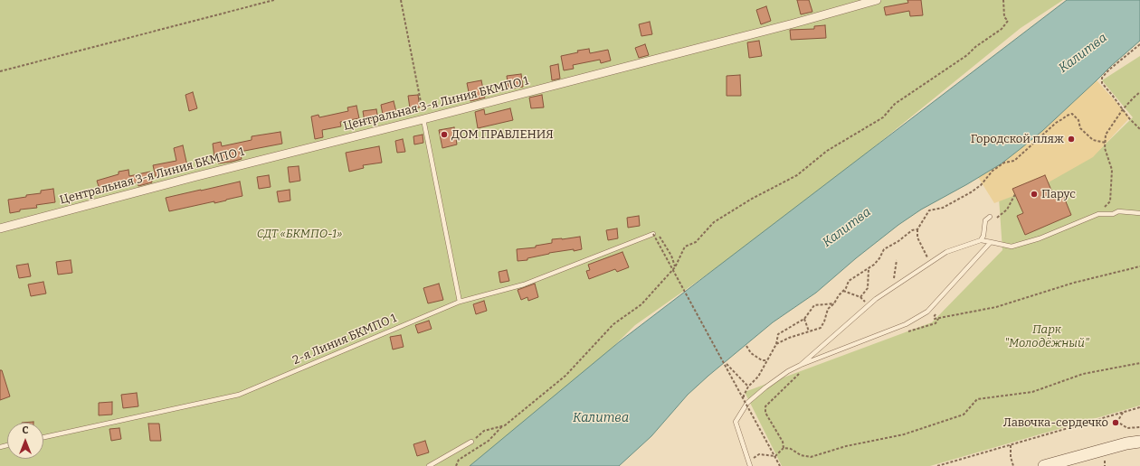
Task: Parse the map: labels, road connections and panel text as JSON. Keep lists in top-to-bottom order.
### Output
{
  "streets": {
    "street": ["Центральная 3-я Линия БКМПО 1"],
    "lane": ["2-я Линия БКМПО 1"]
  },
  "water": ["Калитва"],
  "parks": ["СДТ «БКМПО-1»", "Парк \"Молодёжный\""],
  "places": [
    "ДОМ ПРАВЛЕНИЯ",
    "Городской пляж",
    "Парус",
    "Лавочка-сердечко"
  ],
  "north": "top"
}
